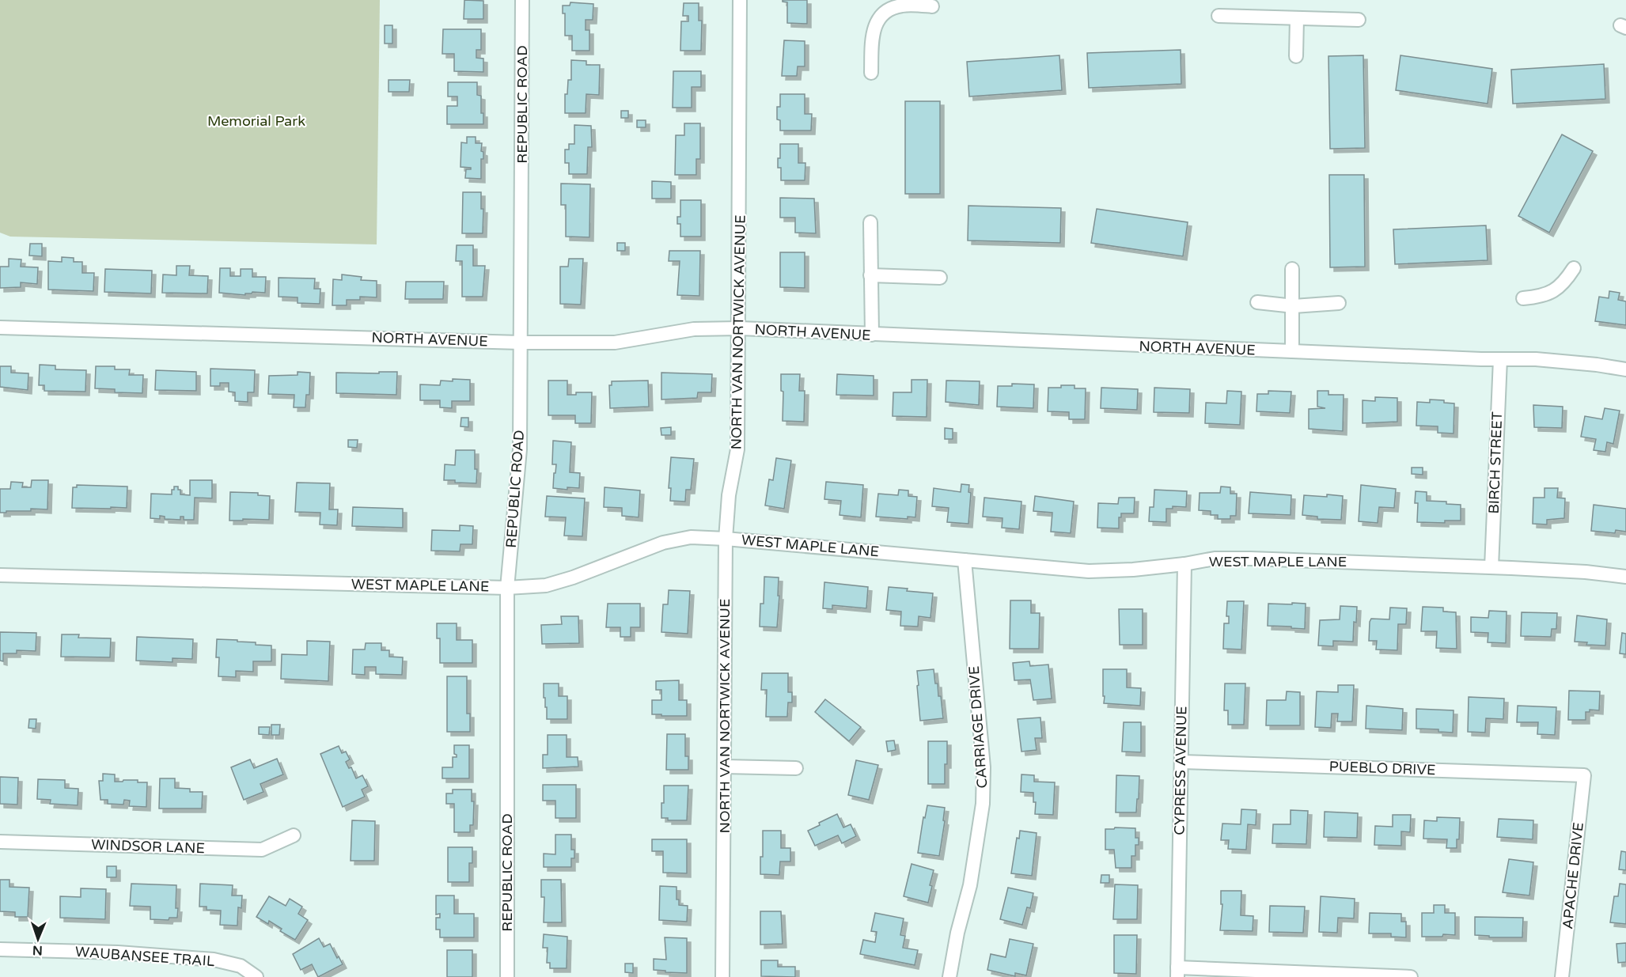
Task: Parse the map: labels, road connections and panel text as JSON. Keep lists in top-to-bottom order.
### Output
{
  "streets": {
    "street": [
      "REPUBLIC ROAD",
      "NORTH VAN NORTWICK AVENUE",
      "NORTH AVENUE",
      "BIRCH STREET",
      "WEST MAPLE LANE",
      "CARRIAGE DRIVE",
      "PUEBLO DRIVE",
      "CYPRESS AVENUE",
      "WINDSOR LANE",
      "APACHE DRIVE",
      "WAUBANSEE TRAIL"
    ]
  },
  "crossings": [
    ["REPUBLIC ROAD", "NORTH AVENUE"],
    ["REPUBLIC ROAD", "WEST MAPLE LANE"],
    ["NORTH VAN NORTWICK AVENUE", "NORTH AVENUE"],
    ["NORTH VAN NORTWICK AVENUE", "WEST MAPLE LANE"],
    ["NORTH AVENUE", "BIRCH STREET"],
    ["BIRCH STREET", "WEST MAPLE LANE"],
    ["WEST MAPLE LANE", "CARRIAGE DRIVE"],
    ["WEST MAPLE LANE", "CYPRESS AVENUE"],
    ["PUEBLO DRIVE", "CYPRESS AVENUE"],
    ["PUEBLO DRIVE", "APACHE DRIVE"]
  ],
  "parks": ["Memorial Park"],
  "north": "bottom"
}
